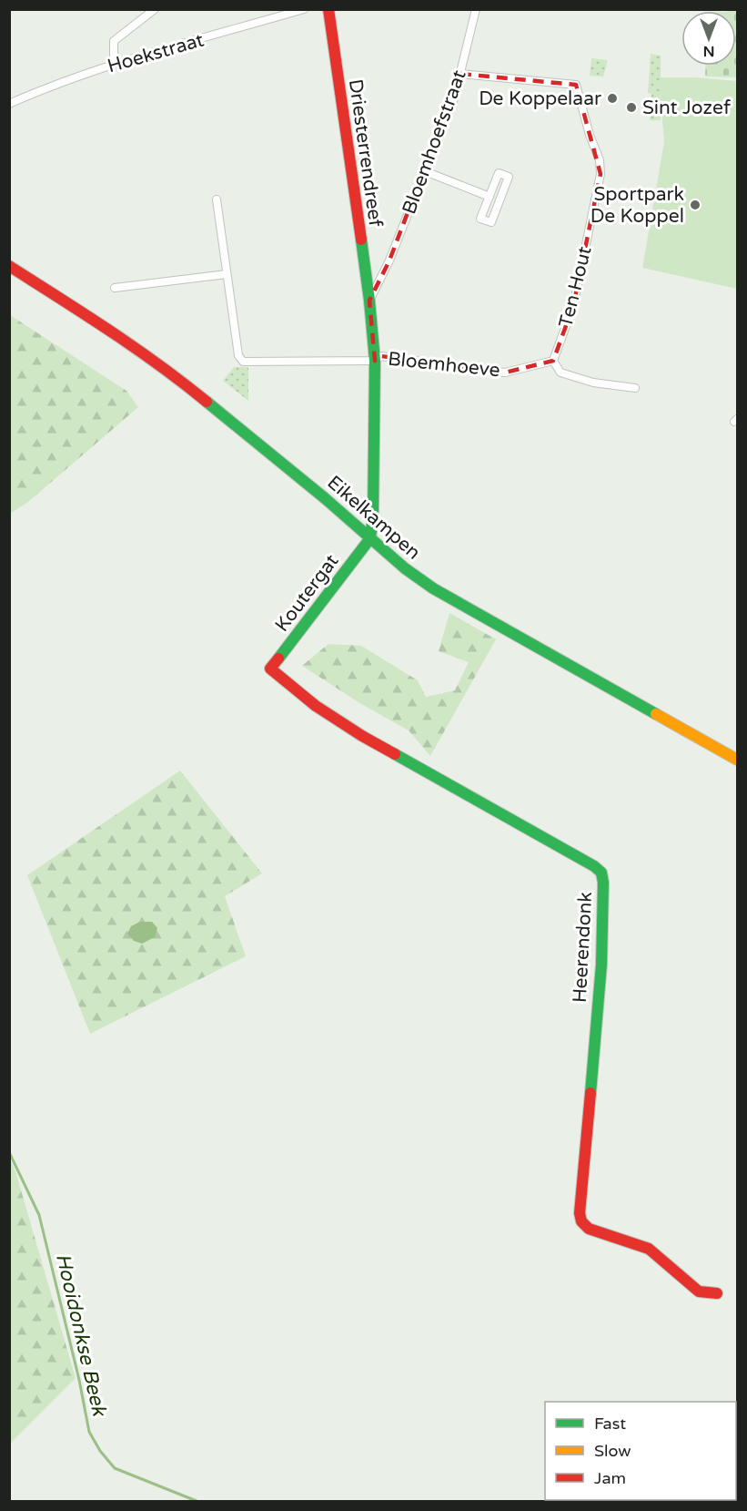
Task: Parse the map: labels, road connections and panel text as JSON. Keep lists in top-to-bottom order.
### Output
{
  "streets": {
    "street": [
      "Hoekstraat",
      "Bloemhoefstraat",
      "Driesterrendreef",
      "Ten Hout",
      "Bloemhoeve",
      "Eikelkampen",
      "Koutergat",
      "Heerendonk"
    ]
  },
  "crossings": [
    ["Bloemhoefstraat", "Driesterrendreef"],
    ["Bloemhoefstraat", "Ten Hout"],
    ["Driesterrendreef", "Bloemhoeve"],
    ["Driesterrendreef", "Eikelkampen"],
    ["Driesterrendreef", "Koutergat"],
    ["Ten Hout", "Bloemhoeve"],
    ["Eikelkampen", "Koutergat"],
    ["Koutergat", "Heerendonk"]
  ],
  "water": ["Hooidonkse Beek"],
  "places": ["De Koppelaar", "Sint Jozef", "Sportpark De Koppel"],
  "legend": ["Fast", "Slow", "Jam"],
  "north": "bottom"
}
